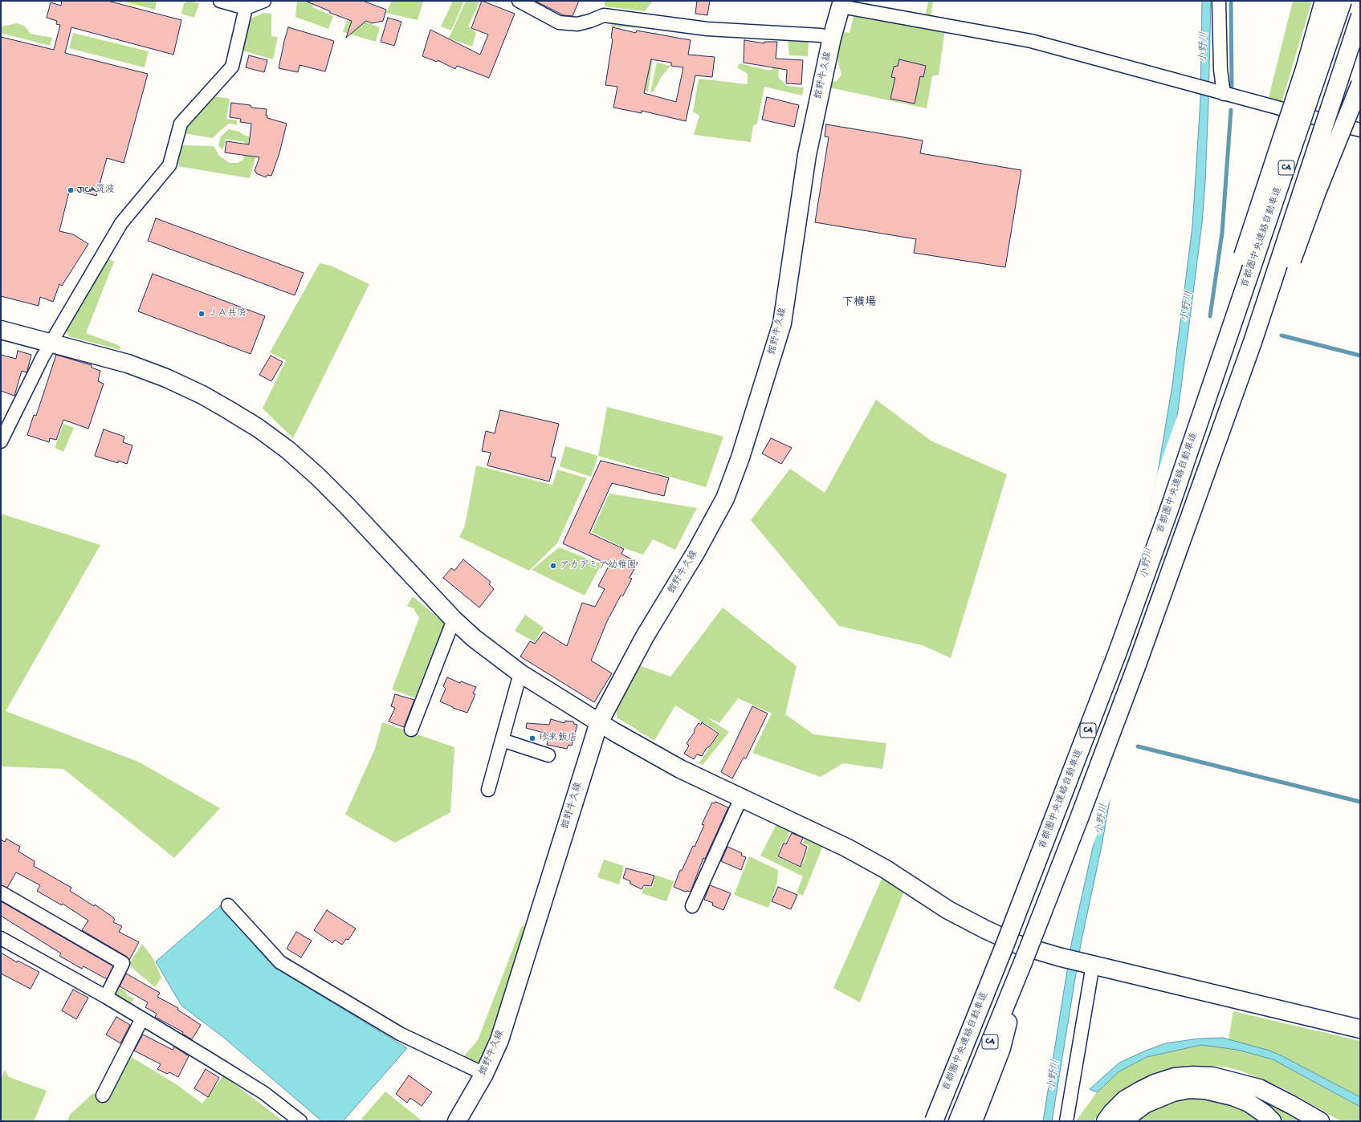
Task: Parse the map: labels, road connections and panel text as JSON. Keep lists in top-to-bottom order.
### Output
{
  "streets": {
    "main road": ["館野牛久線", "C4", "首都圏中央連絡自動車道"]
  },
  "districts": ["下横場"],
  "water": ["小野川"],
  "places": [
    "JICA筑波",
    "ＪＡ共済",
    "アカデミア幼稚園",
    "珍来飯店"
  ]
}
